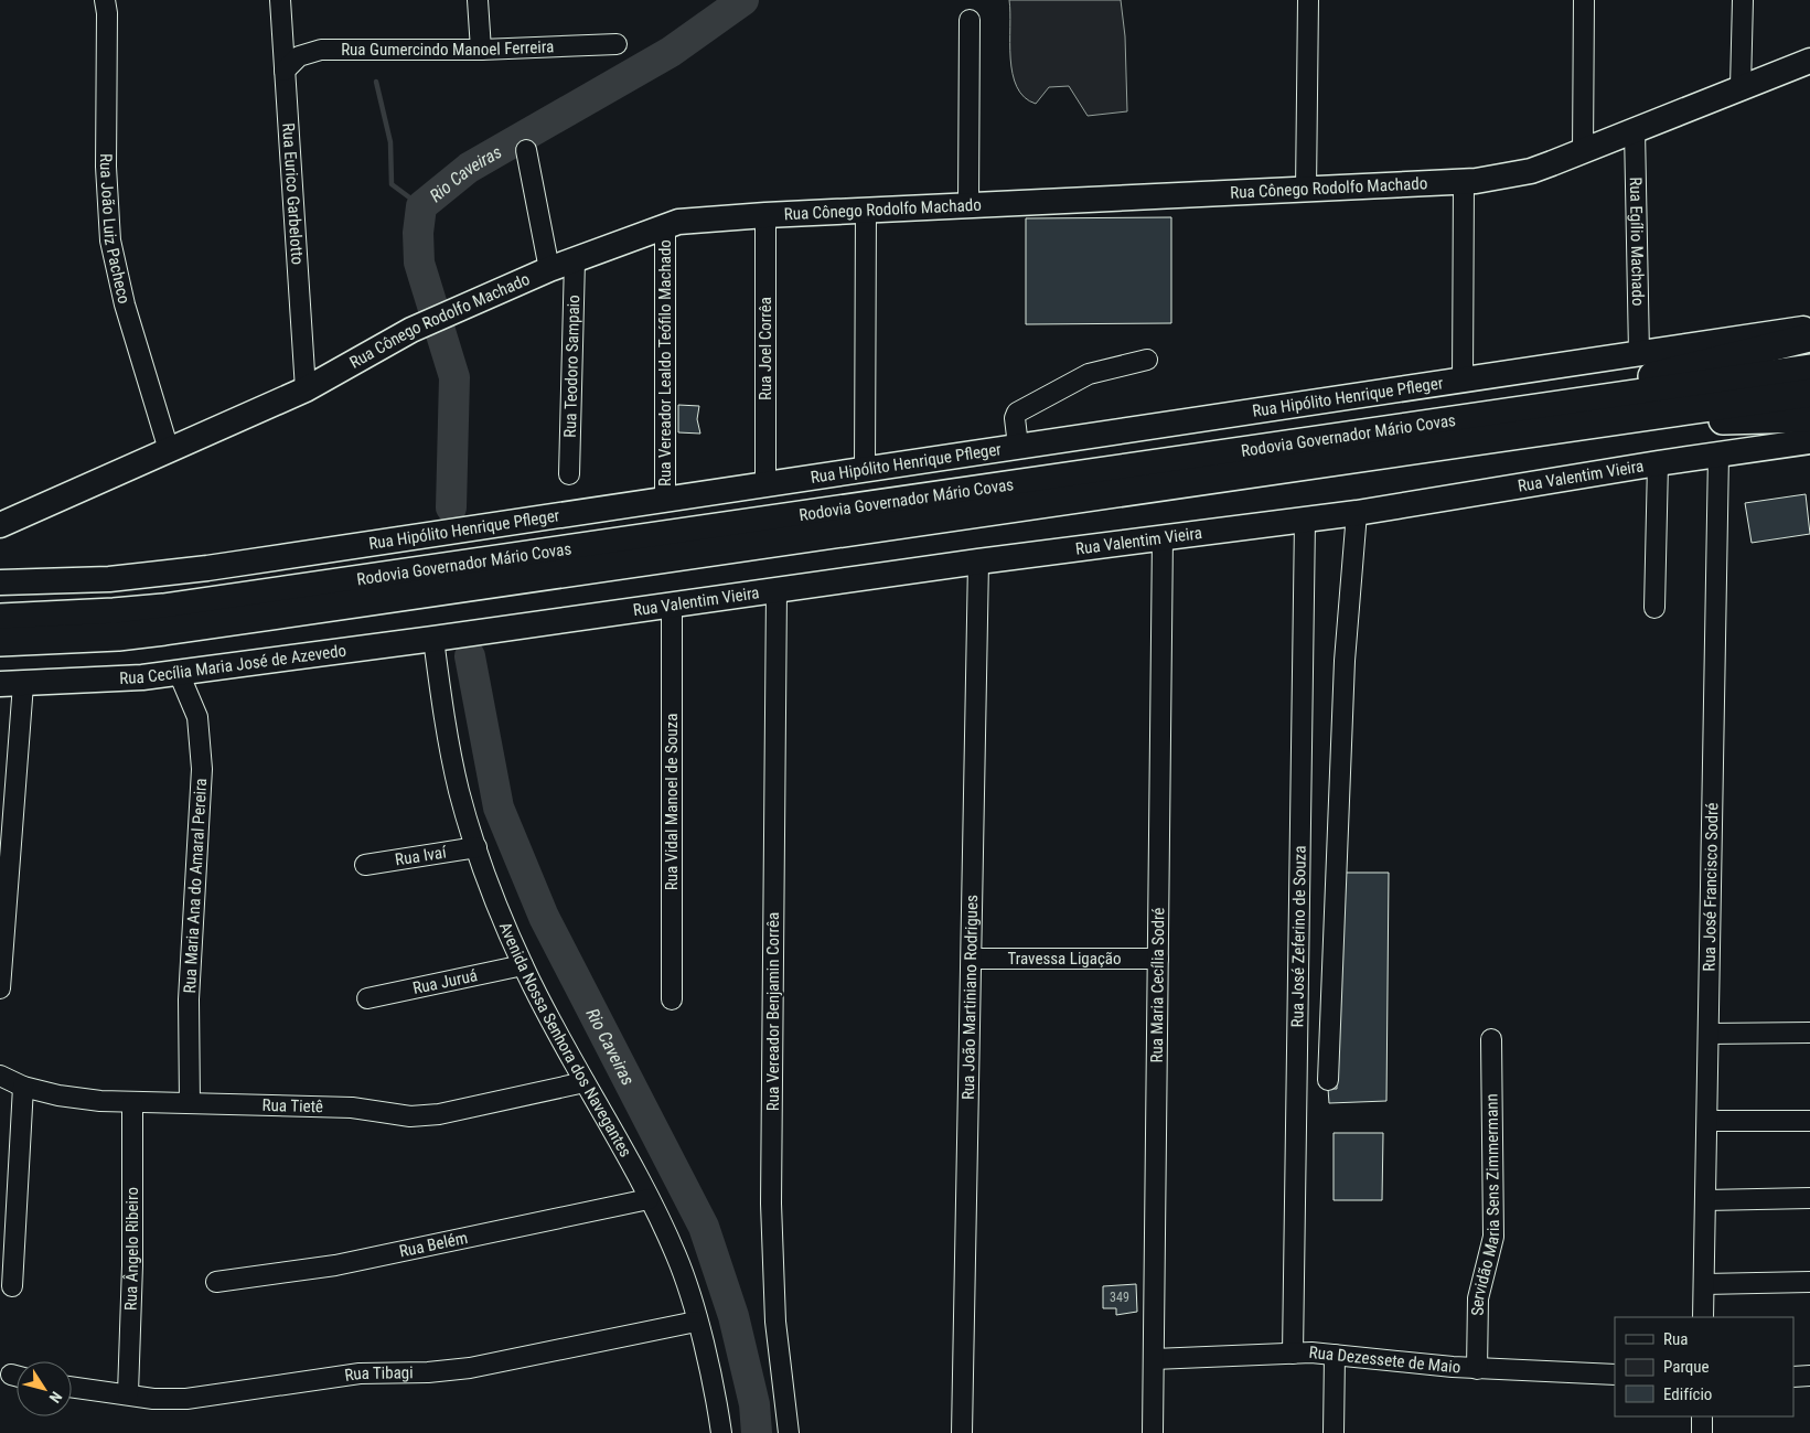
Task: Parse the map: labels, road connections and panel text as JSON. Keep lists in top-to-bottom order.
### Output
{
  "streets": {
    "highway": ["Rodovia Governador Mário Covas"],
    "main road": [
      "Rua Cônego Rodolfo Machado",
      "Rua Hipólito Henrique Pfleger",
      "Rua Valentim Vieira",
      "Rua Cecília Maria José de Azevedo"
    ],
    "street": [
      "Rua Gumercindo Manoel Ferreira",
      "Rua Eurico Garbelotto",
      "Rua João Luiz Pacheco",
      "Rua Egílio Machado",
      "Rua Joel Corrêa",
      "Rua Vereador Lealdo Teófilo Machado",
      "Rua Teodoro Sampaio",
      "Rua Vidal Manoel de Souza",
      "Rua Ivaí",
      "Rua Maria Ana do Amaral Pereira",
      "Rua José Francisco Sodré",
      "Rua José Zeferino de Souza",
      "Travessa Ligação",
      "Rua Juruá",
      "Rua Maria Cecília Sodré",
      "Rua João Martiniano Rodrigues",
      "Rua Vereador Benjamin Corrêa",
      "Avenida Nossa Senhora dos Navegantes",
      "Rua Tietê",
      "Servidão Maria Sens Zimmermann",
      "Rua Belém",
      "Rua Ângelo Ribeiro",
      "Rua Dezessete de Maio",
      "Rua Tibagi"
    ]
  },
  "crossings": [
    ["Rua Gumercindo Manoel Ferreira", "Rua Eurico Garbelotto"],
    ["Rua Cônego Rodolfo Machado", "Rua Eurico Garbelotto"],
    ["Rua Cônego Rodolfo Machado", "Rua João Luiz Pacheco"],
    ["Rua Cônego Rodolfo Machado", "Rua Egílio Machado"],
    ["Rua Cônego Rodolfo Machado", "Rua Joel Corrêa"],
    ["Rua Cônego Rodolfo Machado", "Rua Vereador Lealdo Teófilo Machado"],
    ["Rua Cônego Rodolfo Machado", "Rua Teodoro Sampaio"],
    ["Rua Egílio Machado", "Rua Hipólito Henrique Pfleger"],
    ["Rua Joel Corrêa", "Rua Hipólito Henrique Pfleger"],
    ["Rua Vereador Lealdo Teófilo Machado", "Rua Hipólito Henrique Pfleger"],
    ["Rua Valentim Vieira", "Rua Cecília Maria José de Azevedo"],
    ["Rua Valentim Vieira", "Rua Vidal Manoel de Souza"],
    ["Rua Valentim Vieira", "Rua José Francisco Sodré"],
    ["Rua Valentim Vieira", "Rua José Zeferino de Souza"],
    ["Rua Valentim Vieira", "Rua Maria Cecília Sodré"],
    ["Rua Valentim Vieira", "Rua João Martiniano Rodrigues"],
    ["Rua Valentim Vieira", "Rua Vereador Benjamin Corrêa"],
    ["Rua Cecília Maria José de Azevedo", "Rua Maria Ana do Amaral Pereira"],
    ["Rua Cecília Maria José de Azevedo", "Avenida Nossa Senhora dos Navegantes"],
    ["Rua Ivaí", "Avenida Nossa Senhora dos Navegantes"],
    ["Rua Maria Ana do Amaral Pereira", "Rua Tietê"],
    ["Rua José Zeferino de Souza", "Rua Dezessete de Maio"],
    ["Travessa Ligação", "Rua Maria Cecília Sodré"],
    ["Travessa Ligação", "Rua João Martiniano Rodrigues"],
    ["Rua Juruá", "Avenida Nossa Senhora dos Navegantes"],
    ["Rua Maria Cecília Sodré", "Rua Dezessete de Maio"],
    ["Avenida Nossa Senhora dos Navegantes", "Rua Tietê"],
    ["Avenida Nossa Senhora dos Navegantes", "Rua Belém"],
    ["Avenida Nossa Senhora dos Navegantes", "Rua Tibagi"],
    ["Rua Tietê", "Rua Ângelo Ribeiro"],
    ["Servidão Maria Sens Zimmermann", "Rua Dezessete de Maio"],
    ["Rua Ângelo Ribeiro", "Rua Tibagi"]
  ],
  "water": ["Rio Caveiras"],
  "house_numbers": ["349"],
  "legend": ["Rua", "Parque", "Edifício"],
  "north": "bottom right"
}
